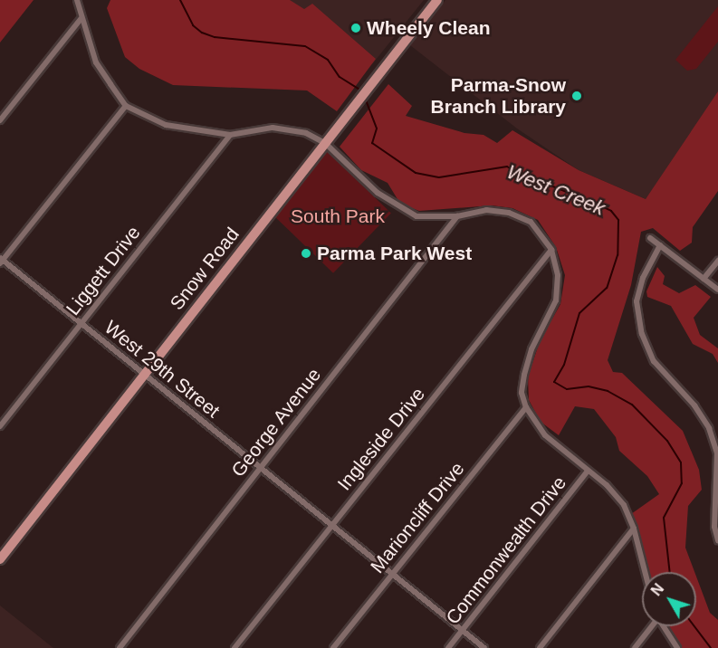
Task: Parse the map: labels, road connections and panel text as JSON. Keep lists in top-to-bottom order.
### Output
{
  "streets": {
    "main road": ["Snow Road"],
    "street": [
      "Liggett Drive",
      "West 29th Street",
      "George Avenue",
      "Ingleside Drive",
      "Marioncliff Drive",
      "Commonwealth Drive"
    ]
  },
  "crossings": [
    ["Snow Road", "West 29th Street"],
    ["Liggett Drive", "West 29th Street"],
    ["West 29th Street", "George Avenue"],
    ["West 29th Street", "Ingleside Drive"]
  ],
  "water": ["West Creek"],
  "parks": ["South Park"],
  "places": ["Wheely Clean", "Parma-Snow Branch Library", "Parma Park West"],
  "north": "top left"
}
